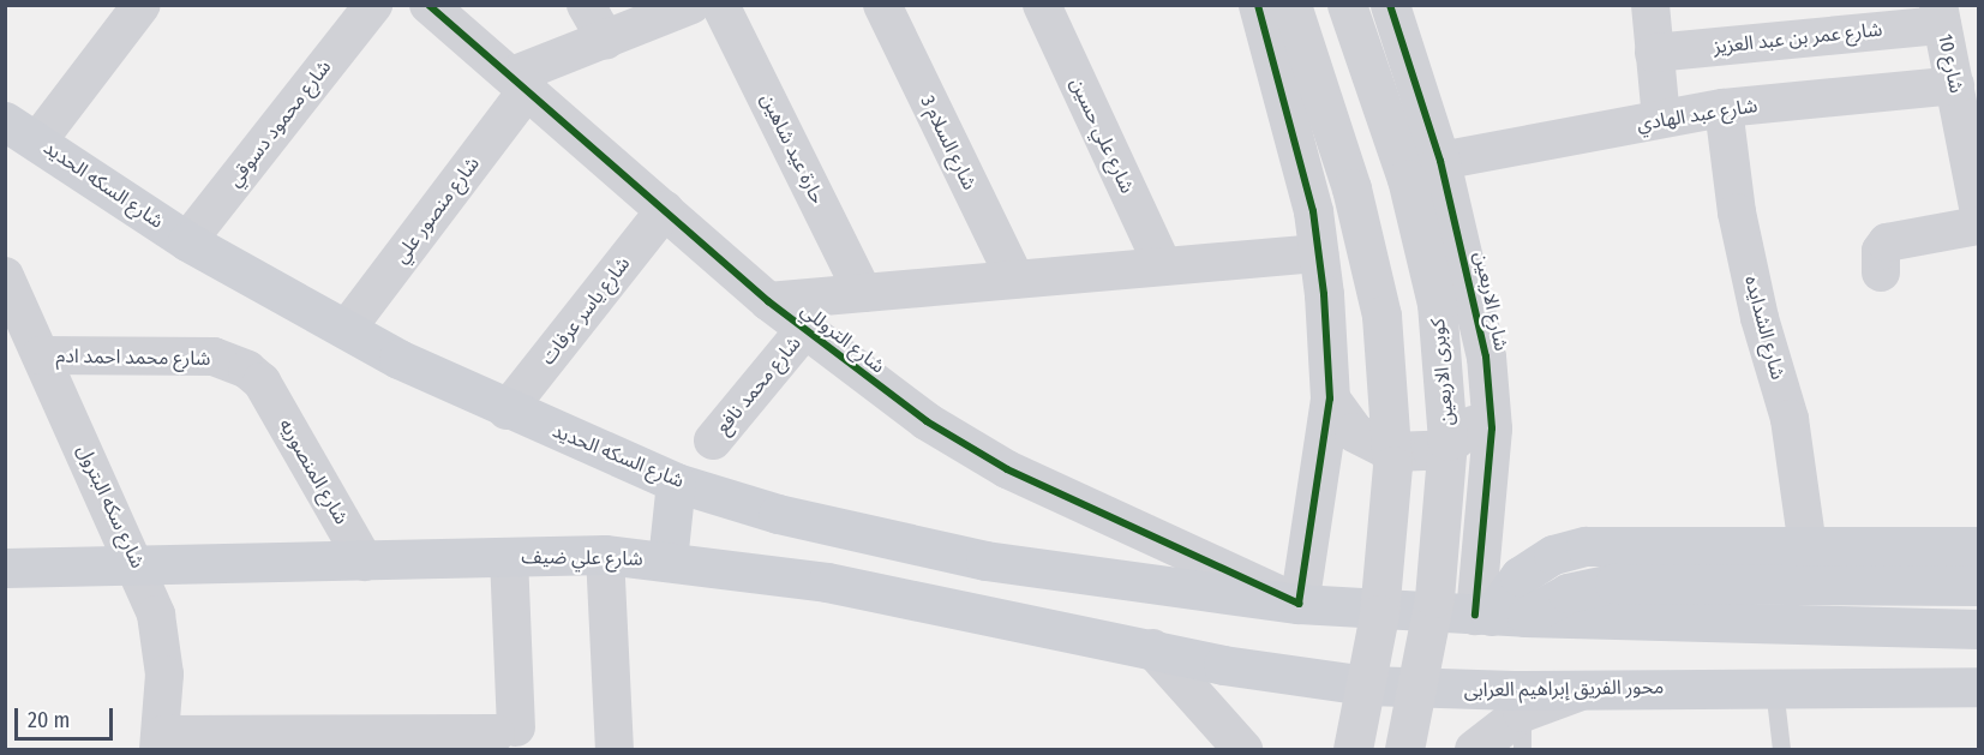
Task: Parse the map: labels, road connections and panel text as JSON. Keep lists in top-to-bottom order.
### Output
{
  "streets": {
    "main road": ["شارع السكه الحديد", "شارع علي ضيف", "محور الفريق إبراهيم العرابى"],
    "street": [
      "شارع عمر بن عبد العزيز",
      "شارع 10",
      "شارع عبد الهادي",
      "شارع محمود دسوقي",
      "شارع علي حسين",
      "شارع السلام 3",
      "حارة عيد شاهين",
      "شارع منصور علي",
      "شارع الاربعين",
      "شارع ياسر عرفات",
      "شارع الشدايده",
      "شارع التروللي",
      "شارع محمد احمد ادم",
      "كوبرى الاربعين",
      "شارع محمد نافع",
      "شارع المنصوريه",
      "شارع سكه البترول"
    ]
  },
  "crossings": [
    ["شارع عمر بن عبد العزيز", "شارع 10"],
    ["شارع 10", "شارع عبد الهادي"],
    ["شارع عبد الهادي", "شارع الاربعين"],
    ["شارع عبد الهادي", "شارع الشدايده"],
    ["شارع عبد الهادي", "كوبرى الاربعين"],
    ["شارع محمود دسوقي", "شارع السكه الحديد"],
    ["شارع السكه الحديد", "شارع منصور علي"],
    ["شارع السكه الحديد", "شارع ياسر عرفات"],
    ["شارع السكه الحديد", "شارع التروللي"],
    ["شارع منصور علي", "شارع التروللي"],
    ["شارع الاربعين", "كوبرى الاربعين"],
    ["شارع ياسر عرفات", "شارع التروللي"],
    ["شارع التروللي", "شارع محمد نافع"],
    ["شارع محمد احمد ادم", "شارع المنصوريه"],
    ["شارع محمد احمد ادم", "شارع سكه البترول"],
    ["شارع المنصوريه", "شارع علي ضيف"],
    ["شارع سكه البترول", "شارع علي ضيف"],
    ["شارع علي ضيف", "محور الفريق إبراهيم العرابى"]
  ],
  "scale_bar": "20 m"
}
